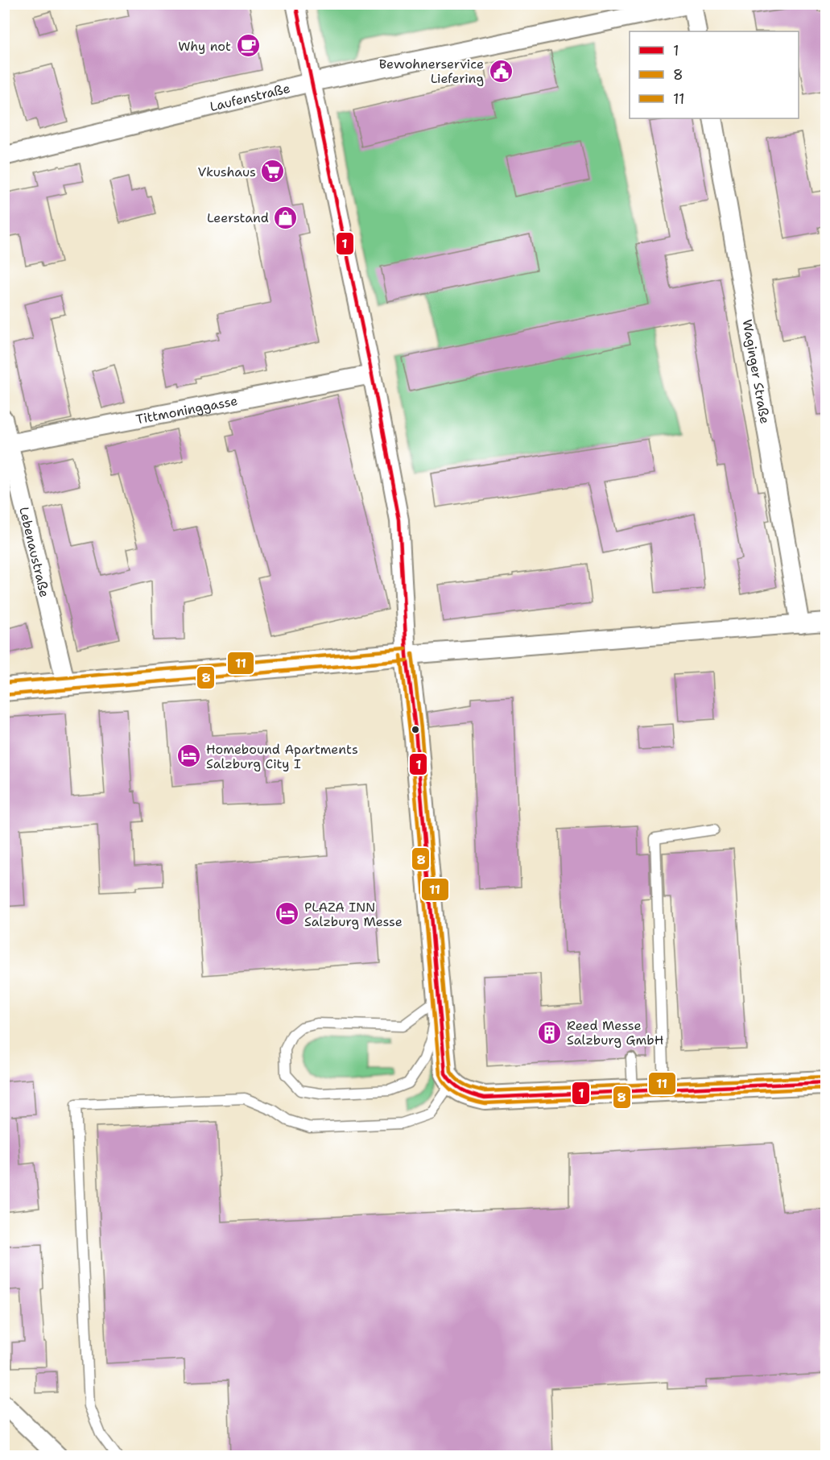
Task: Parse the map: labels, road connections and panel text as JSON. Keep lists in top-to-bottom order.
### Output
{
  "streets": {
    "street": [
      "Laufenstraße",
      "Waginger Straße",
      "Tittmoninggasse",
      "Lebenaustraße"
    ]
  },
  "crossings": [
    ["Tittmoninggasse", "Lebenaustraße"]
  ],
  "places": {
    "cafe": ["Why not"],
    "public building": ["Bewohnerservice Liefering"],
    "supermarket": ["Vkushaus"],
    "shop": ["Leerstand"],
    "hotel": ["Homebound Apartments Salzburg City I", "PLAZA INN Salzburg Messe"],
    "building": ["Reed Messe Salzburg GmbH"]
  },
  "lines": ["transit line 1", "transit line 11", "transit line 8"],
  "legend": ["1", "8", "11"]
}
